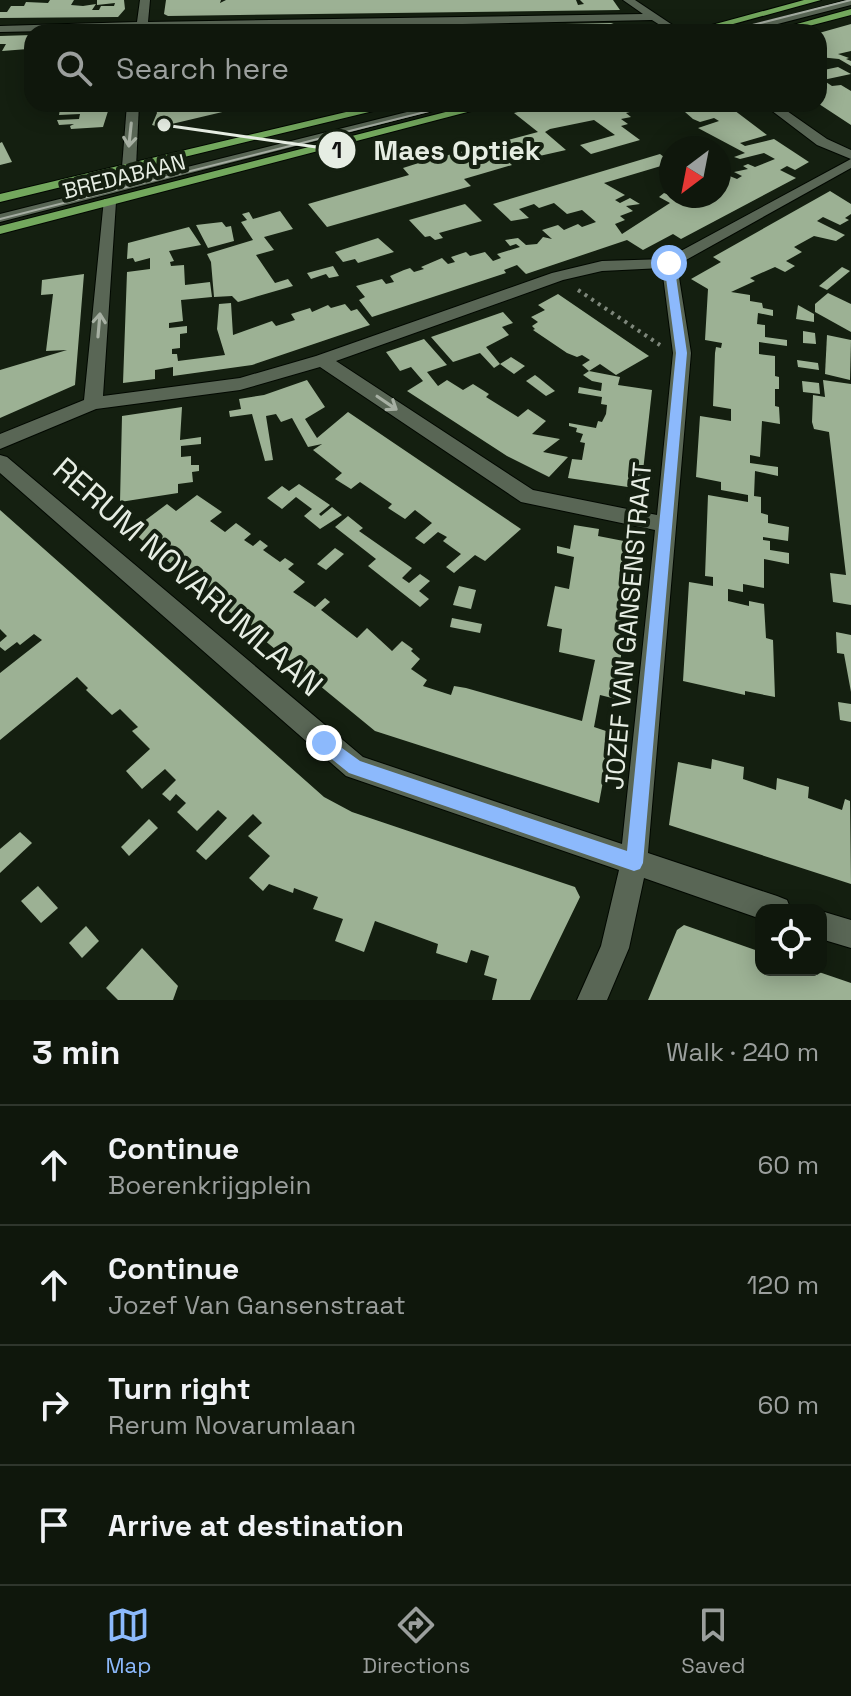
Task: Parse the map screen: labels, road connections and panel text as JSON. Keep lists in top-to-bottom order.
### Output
{
  "streets": {
    "main road": ["BREDABAAN"],
    "street": ["RERUM NOVARUMLAAN", "JOZEF VAN GANSENSTRAAT"]
  },
  "crossings": [
    ["RERUM NOVARUMLAAN", "JOZEF VAN GANSENSTRAAT"]
  ],
  "places": ["Maes Optiek"],
  "north": "bottom left",
  "page": {
    "search": "Search here",
    "heading": ["3 min", "Walk · 240 m"],
    "list": [
      ["Continue", "Boerenkrijgplein", "60 m"],
      ["Continue", "Jozef Van Gansenstraat", "120 m"],
      ["Turn right", "Rerum Novarumlaan", "60 m"],
      "Arrive at destination"
    ],
    "nav": ["Map", "Directions", "Saved"]
  }
}
